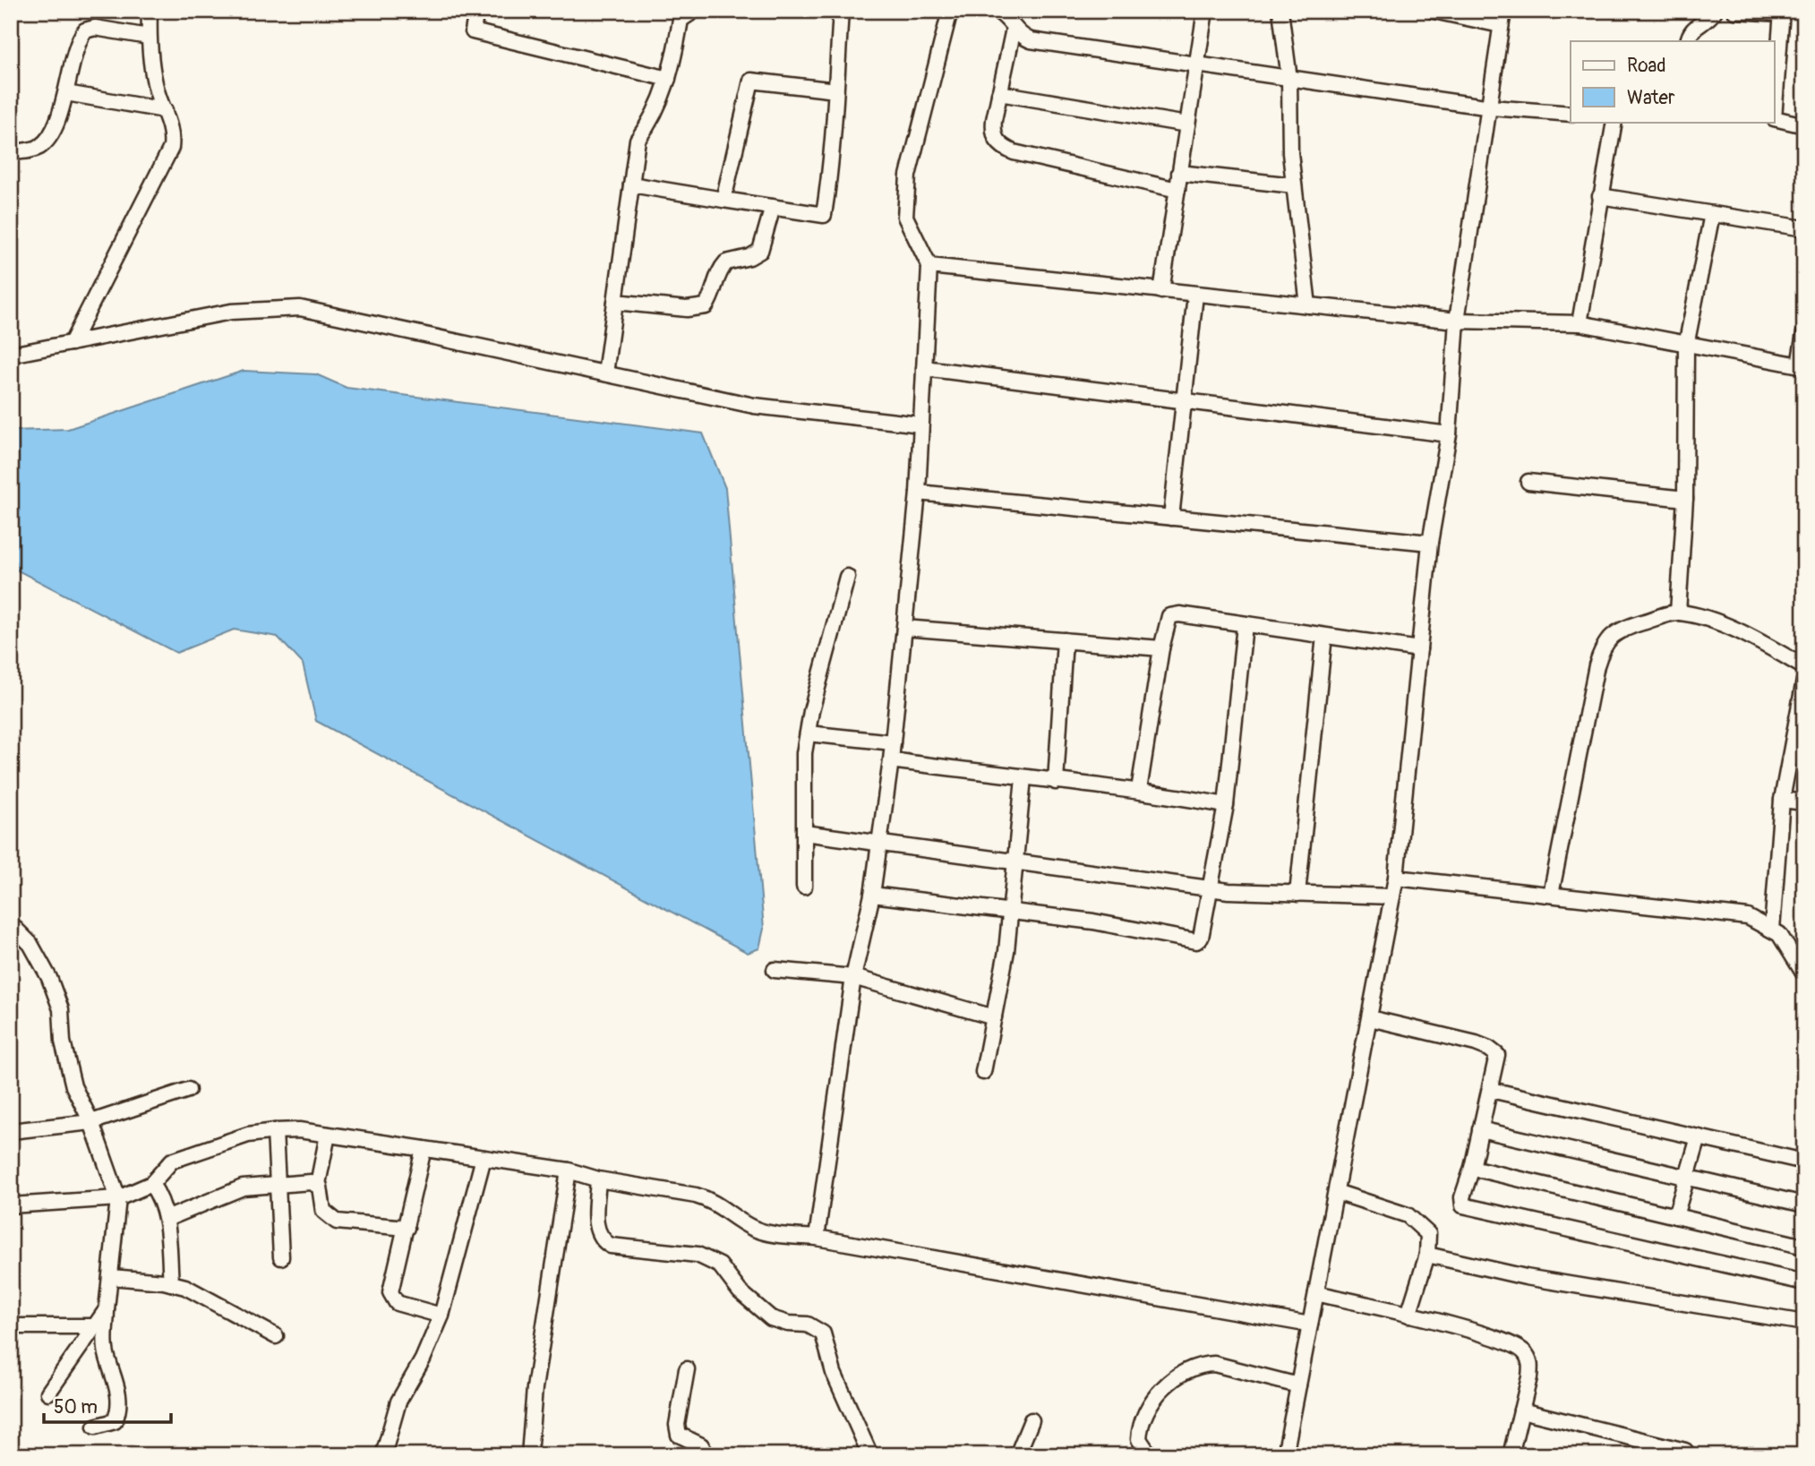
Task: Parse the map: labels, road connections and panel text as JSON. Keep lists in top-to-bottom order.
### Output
{
  "legend": ["Road", "Water"],
  "scale_bar": "50 m"
}
